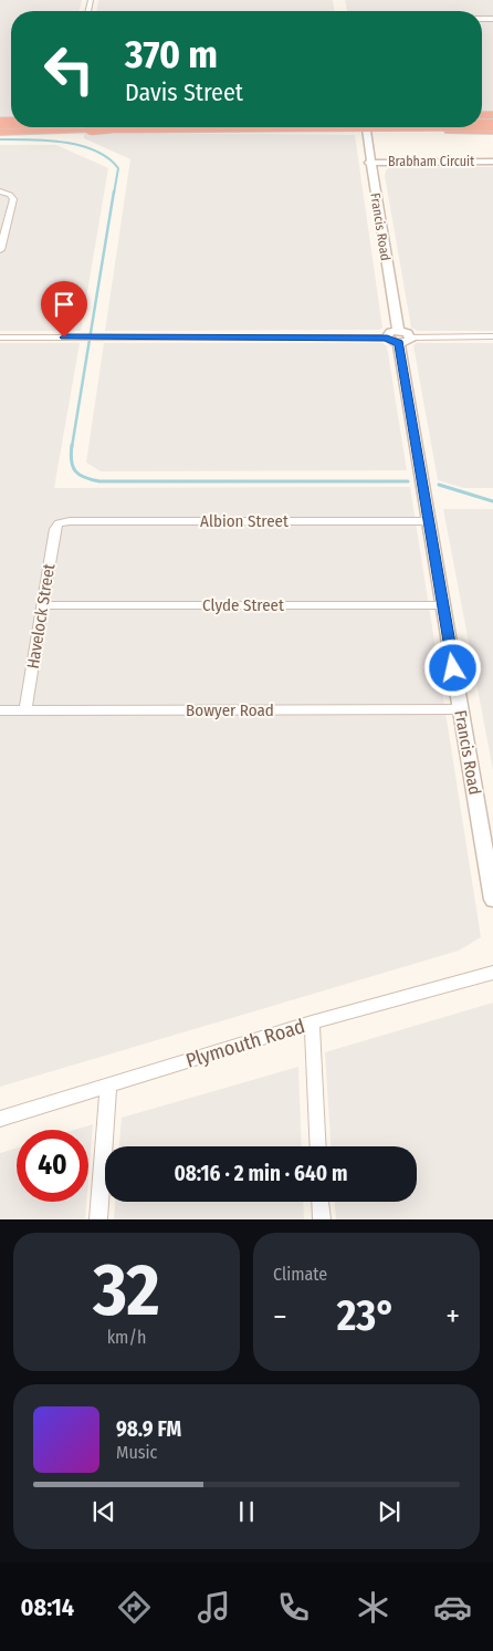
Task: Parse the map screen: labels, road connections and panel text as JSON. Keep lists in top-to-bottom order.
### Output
{
  "streets": {
    "street": [
      "Brabham Circuit",
      "Francis Road",
      "Albion Street",
      "Clyde Street",
      "Havelock Street",
      "Bowyer Road",
      "Plymouth Road"
    ]
  },
  "crossings": [
    ["Brabham Circuit", "Francis Road"],
    ["Francis Road", "Albion Street"],
    ["Francis Road", "Clyde Street"],
    ["Francis Road", "Bowyer Road"],
    ["Albion Street", "Havelock Street"],
    ["Clyde Street", "Havelock Street"],
    ["Havelock Street", "Bowyer Road"]
  ],
  "page": {
    "turn": ["370 m", "Davis Street"],
    "limit": "40",
    "trip": "08:16 · 2 min · 640 m",
    "tile": [
      ["32", "km/h"],
      "Climate"
    ],
    "heat": ["−", "23°", "+"],
    "song": ["98.9 FM", "Music"],
    "tabs": "08:14"
  }
}
